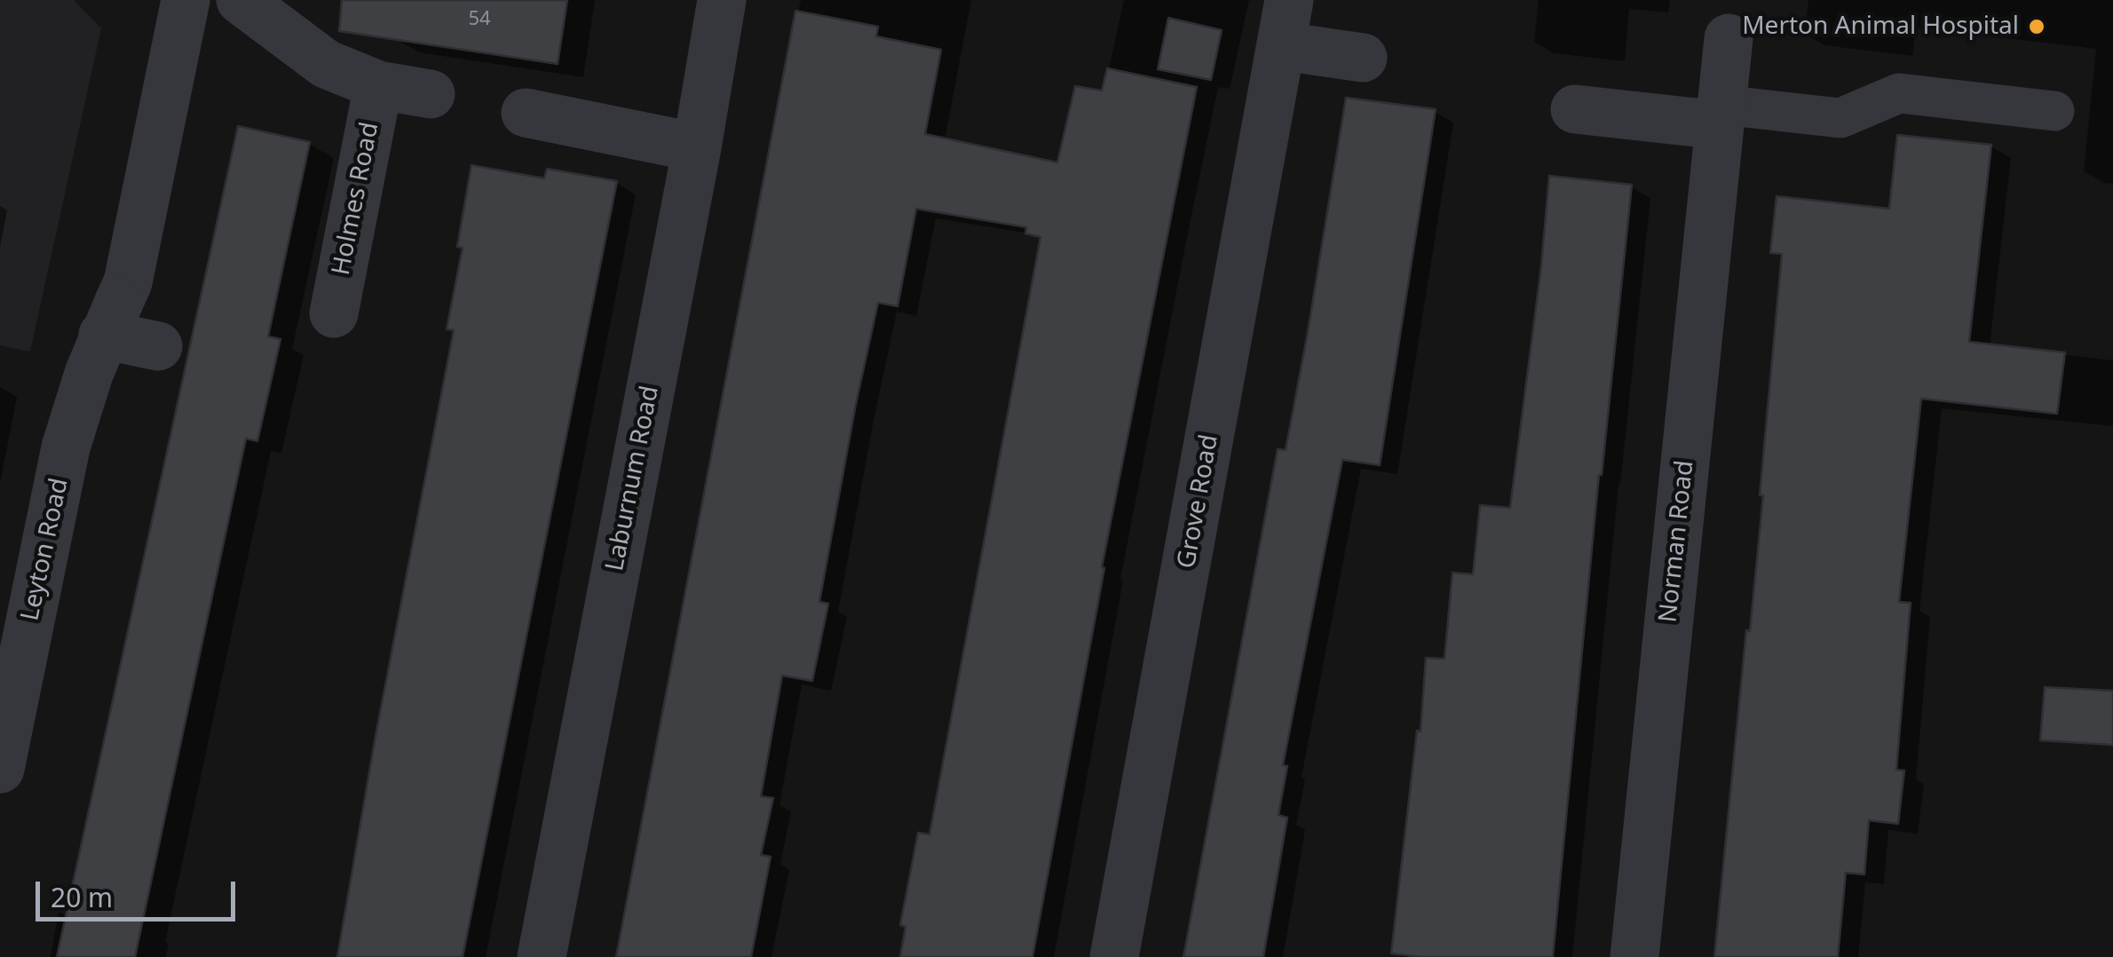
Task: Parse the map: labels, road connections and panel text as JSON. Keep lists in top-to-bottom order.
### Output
{
  "streets": {
    "street": [
      "Holmes Road",
      "Laburnum Road",
      "Grove Road",
      "Norman Road",
      "Leyton Road"
    ]
  },
  "places": ["Merton Animal Hospital"],
  "house_numbers": ["54"],
  "scale_bar": "20 m"
}
